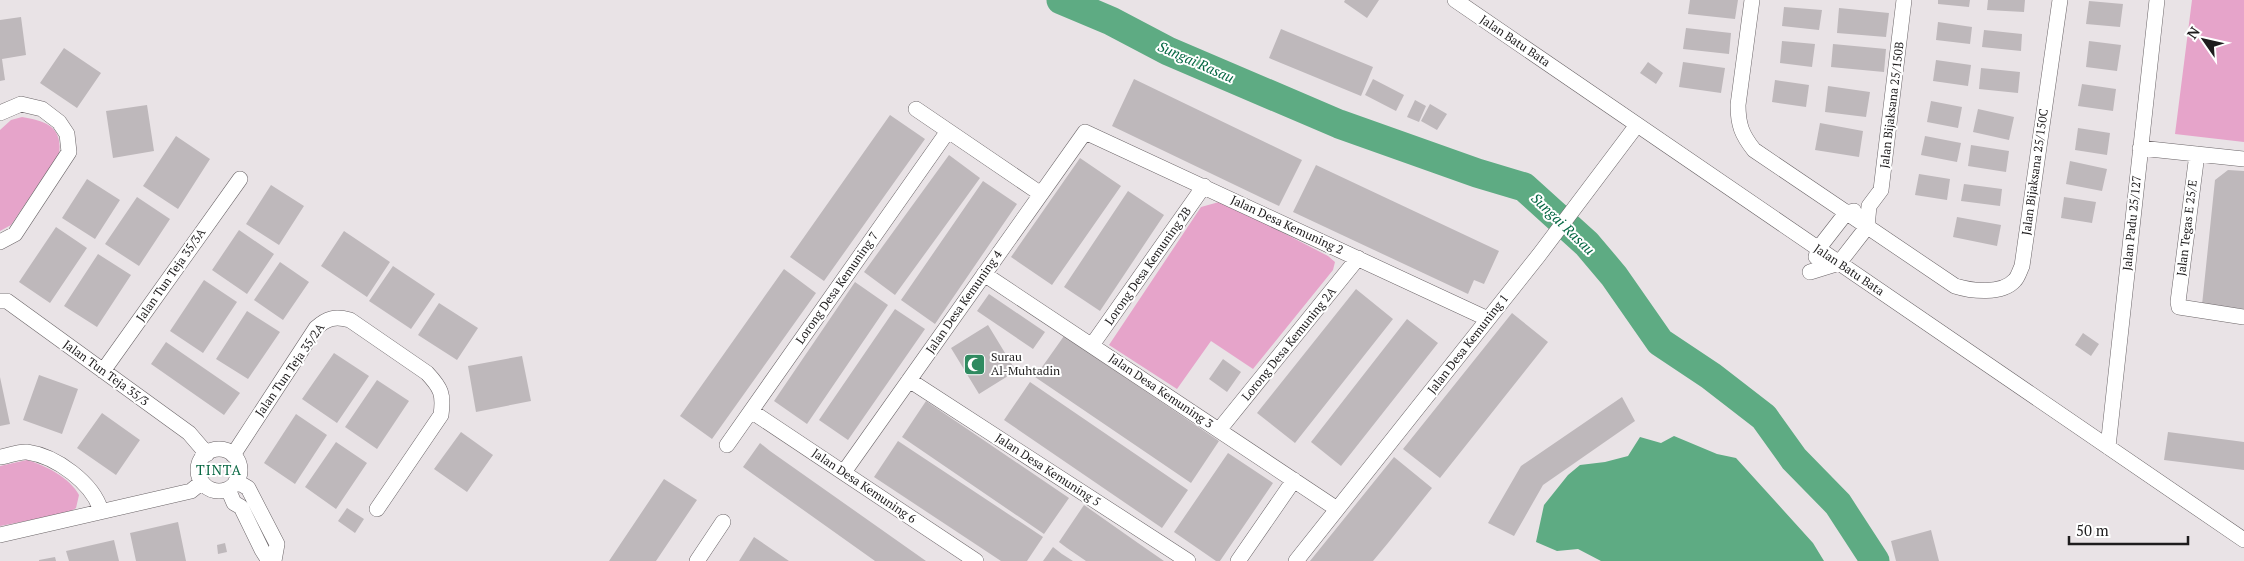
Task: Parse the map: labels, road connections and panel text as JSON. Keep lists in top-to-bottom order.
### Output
{
  "streets": {
    "street": [
      "Jalan Batu Bata",
      "Jalan Bijaksana 25/150B",
      "Jalan Bijaksana 25/150C",
      "Jalan Padu 25/127",
      "Jalan Desa Kemuning 2",
      "Jalan Tegas E 25/E",
      "Lorong Desa Kemuning 2B",
      "Jalan Tun Teja 35/3A",
      "Lorong Desa Kemuning 7",
      "Jalan Desa Kemuning 4",
      "Lorong Desa Kemuning 2A",
      "Jalan Desa Kemuning 1",
      "Jalan Tun Teja 35/2A",
      "Jalan Tun Teja 35/3",
      "Jalan Desa Kemuning 3",
      "Jalan Desa Kemuning 5",
      "Jalan Desa Kemuning 6"
    ]
  },
  "crossings": [
    ["Jalan Batu Bata", "Jalan Padu 25/127"],
    ["Jalan Batu Bata", "Jalan Desa Kemuning 1"],
    ["Jalan Desa Kemuning 2", "Lorong Desa Kemuning 2B"],
    ["Jalan Desa Kemuning 2", "Jalan Desa Kemuning 4"],
    ["Jalan Desa Kemuning 2", "Lorong Desa Kemuning 2A"],
    ["Jalan Desa Kemuning 2", "Jalan Desa Kemuning 1"],
    ["Lorong Desa Kemuning 2B", "Jalan Desa Kemuning 3"],
    ["Jalan Tun Teja 35/3A", "Jalan Tun Teja 35/3"],
    ["Lorong Desa Kemuning 7", "Jalan Desa Kemuning 6"],
    ["Jalan Desa Kemuning 4", "Jalan Desa Kemuning 3"],
    ["Jalan Desa Kemuning 4", "Jalan Desa Kemuning 5"],
    ["Jalan Desa Kemuning 4", "Jalan Desa Kemuning 6"],
    ["Lorong Desa Kemuning 2A", "Jalan Desa Kemuning 3"],
    ["Jalan Desa Kemuning 1", "Jalan Desa Kemuning 3"],
    ["Jalan Tun Teja 35/2A", "Jalan Tun Teja 35/3"]
  ],
  "districts": ["TINTA"],
  "water": ["Sungai Rasau"],
  "places": {
    "mosque": ["Surau Al-Muhtadin"]
  },
  "scale_bar": "50 m",
  "north": "top left"
}
